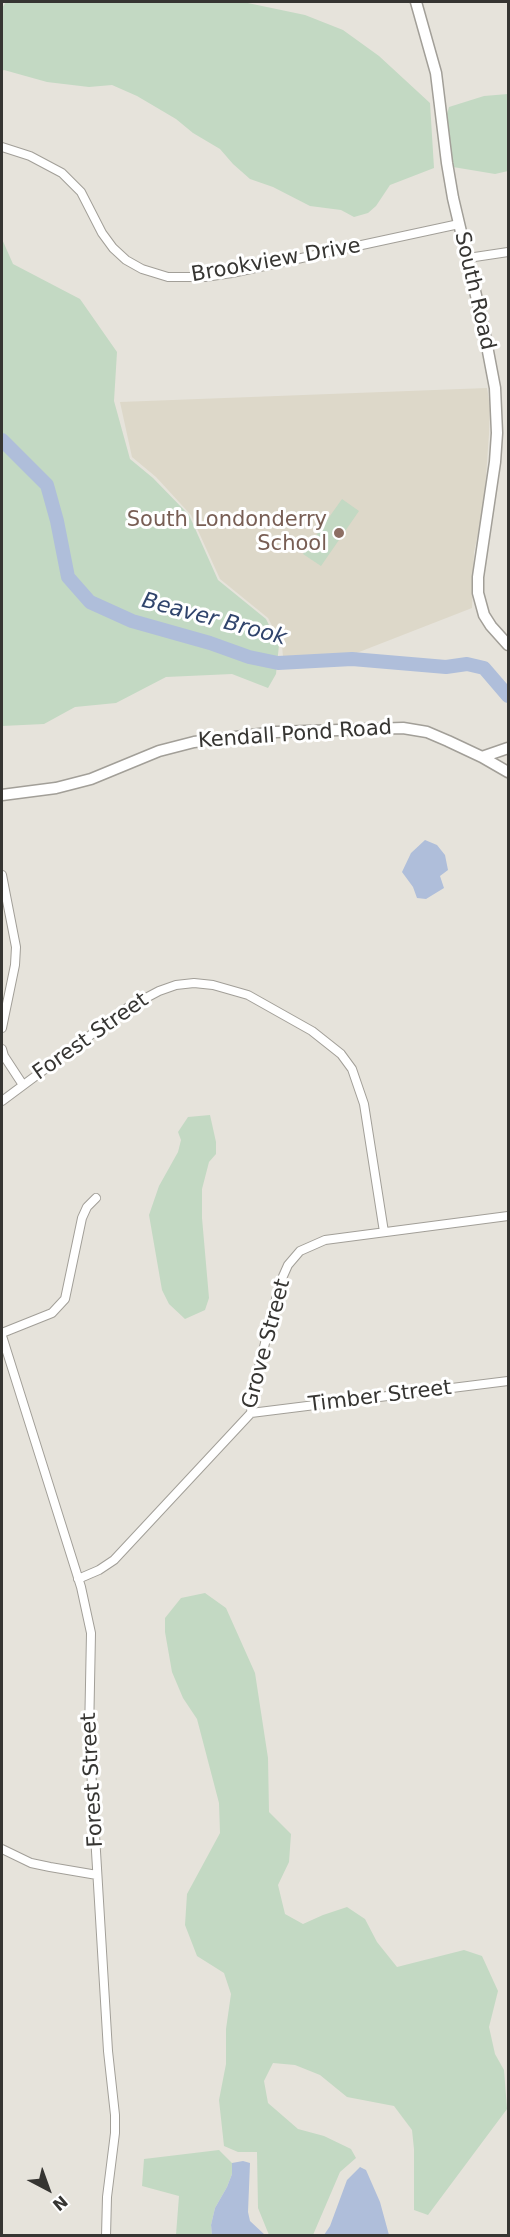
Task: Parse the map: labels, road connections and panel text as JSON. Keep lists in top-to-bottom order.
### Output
{
  "streets": {
    "street": [
      "Brookview Drive",
      "South Road",
      "Kendall Pond Road",
      "Forest Street",
      "Grove Street",
      "Timber Street"
    ]
  },
  "crossings": [
    ["Brookview Drive", "South Road"],
    ["Forest Street", "Grove Street"],
    ["Grove Street", "Timber Street"]
  ],
  "water": ["Beaver Brook"],
  "places": ["South Londonderry School"],
  "north": "bottom right"
}
